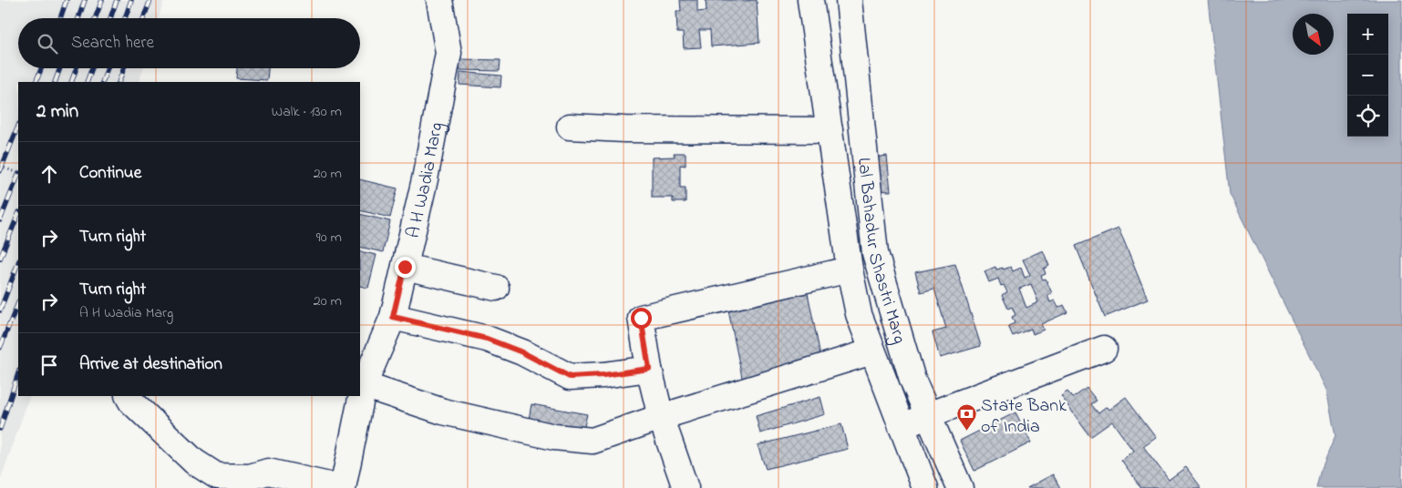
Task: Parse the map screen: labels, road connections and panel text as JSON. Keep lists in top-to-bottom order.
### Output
{
  "streets": {
    "street": ["A H Wadia Marg", "Lal Bahadur Shastri Marg"]
  },
  "places": {
    "bank": ["State Bank of India"]
  },
  "north": "bottom right",
  "page": {
    "map_buttons": ["+", "−"],
    "search": "Search here",
    "heading": ["2 min", "Walk · 130 m"],
    "list": [
      ["Continue", "20 m"],
      ["Turn right", "90 m"],
      ["Turn right", "A H Wadia Marg", "20 m"],
      "Arrive at destination"
    ]
  }
}
